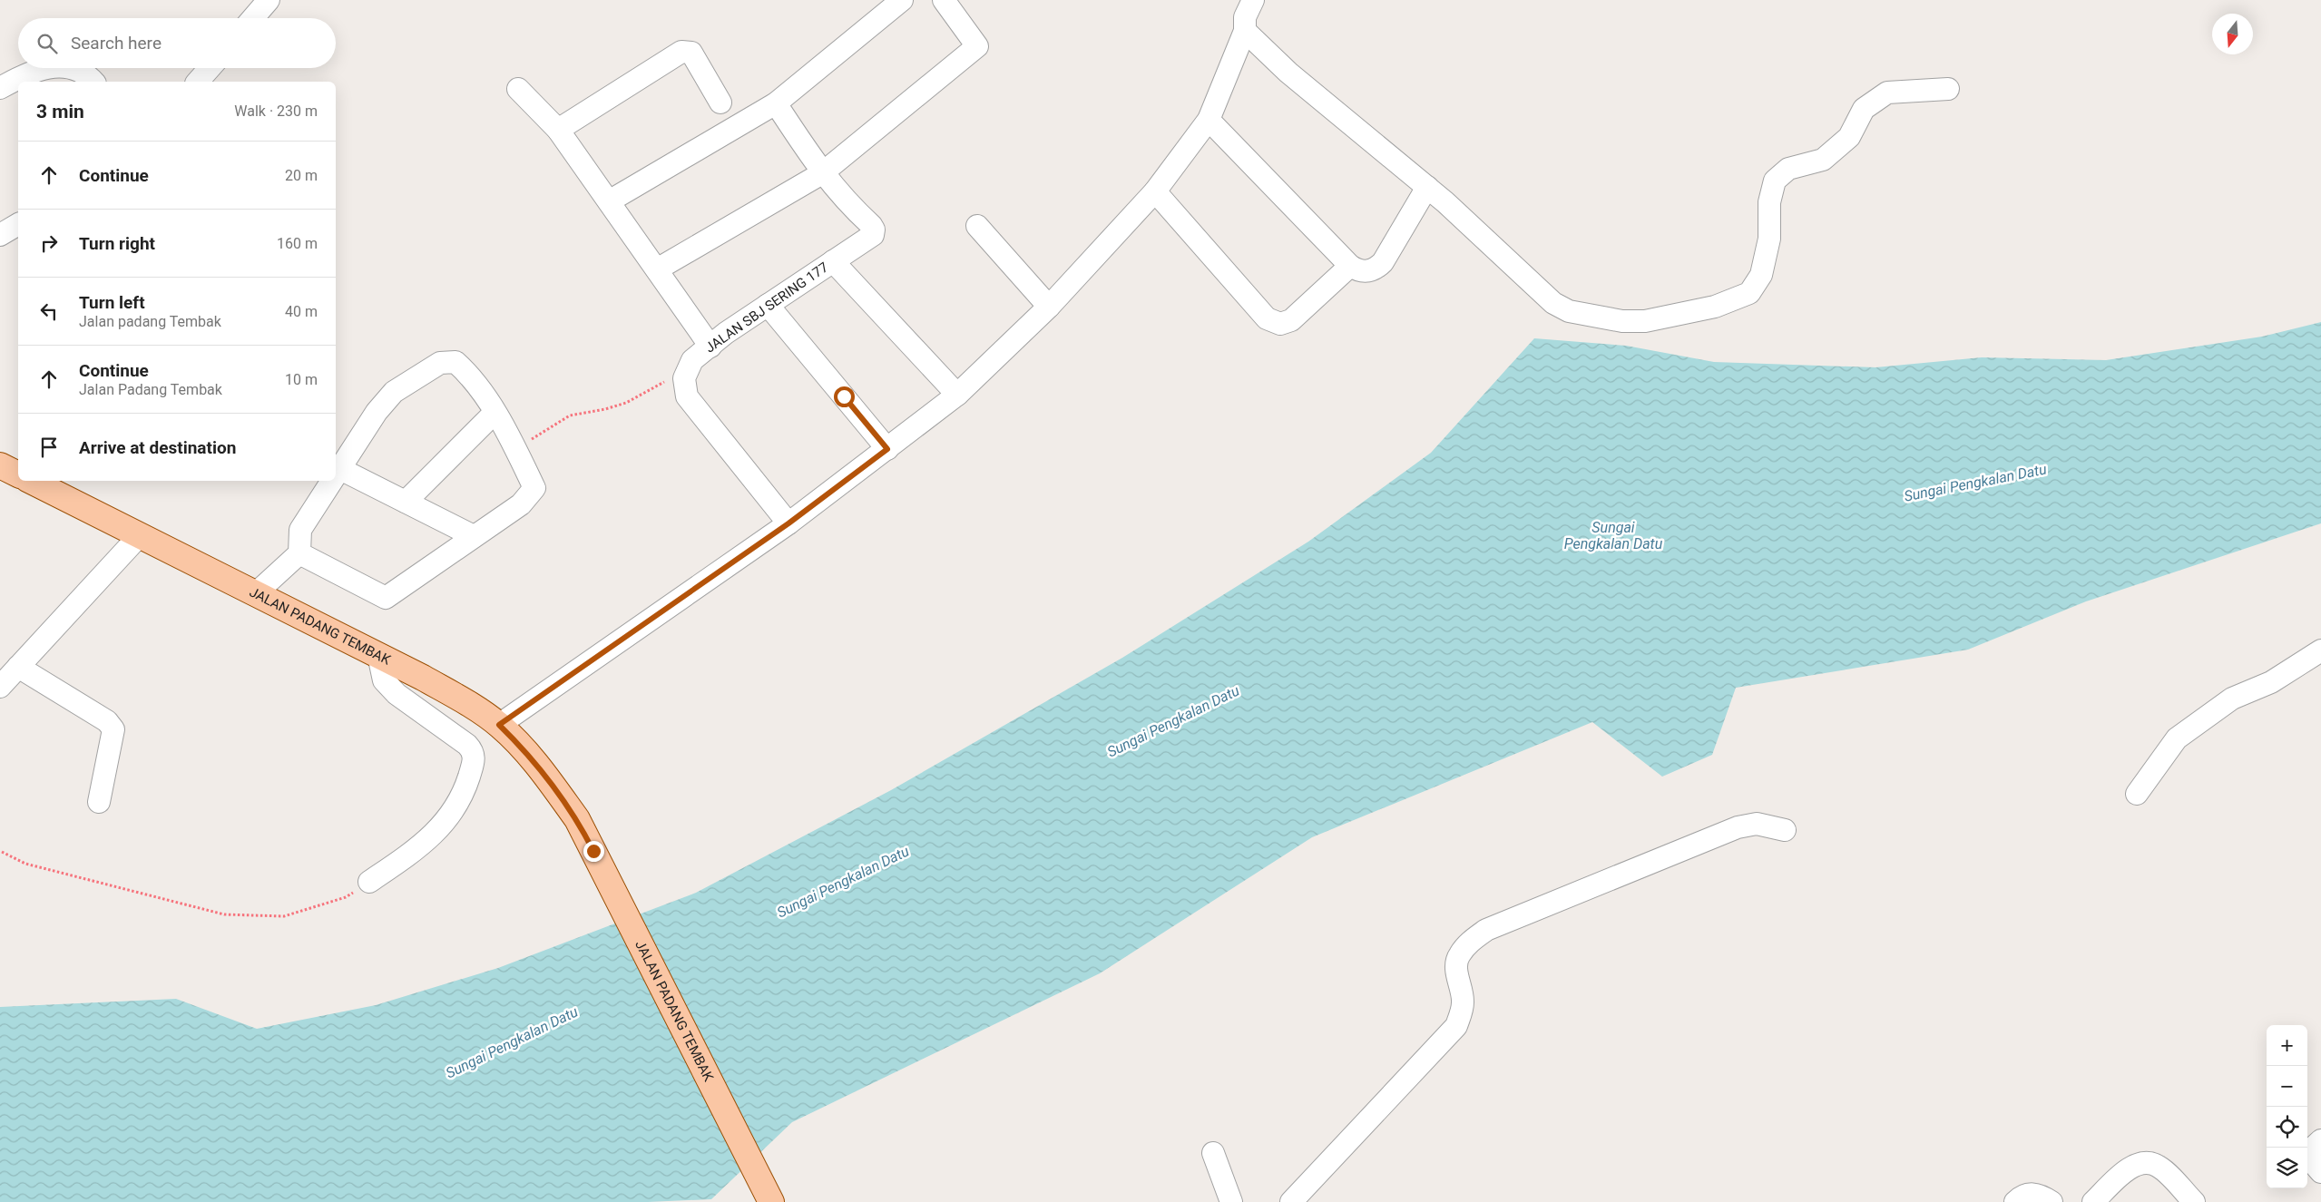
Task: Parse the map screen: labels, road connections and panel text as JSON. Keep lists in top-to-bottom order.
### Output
{
  "streets": {
    "main road": ["JALAN PADANG TEMBAK"],
    "street": ["JALAN SBJ SERING 177"]
  },
  "water": ["Sungai Pengkalan Datu"],
  "north": "bottom",
  "page": {
    "search": "Search here",
    "heading": ["3 min", "Walk · 230 m"],
    "list": [
      ["Continue", "20 m"],
      ["Turn right", "160 m"],
      ["Turn left", "Jalan padang Tembak", "40 m"],
      ["Continue", "Jalan Padang Tembak", "10 m"],
      "Arrive at destination"
    ],
    "map_buttons": ["+", "−"]
  }
}
